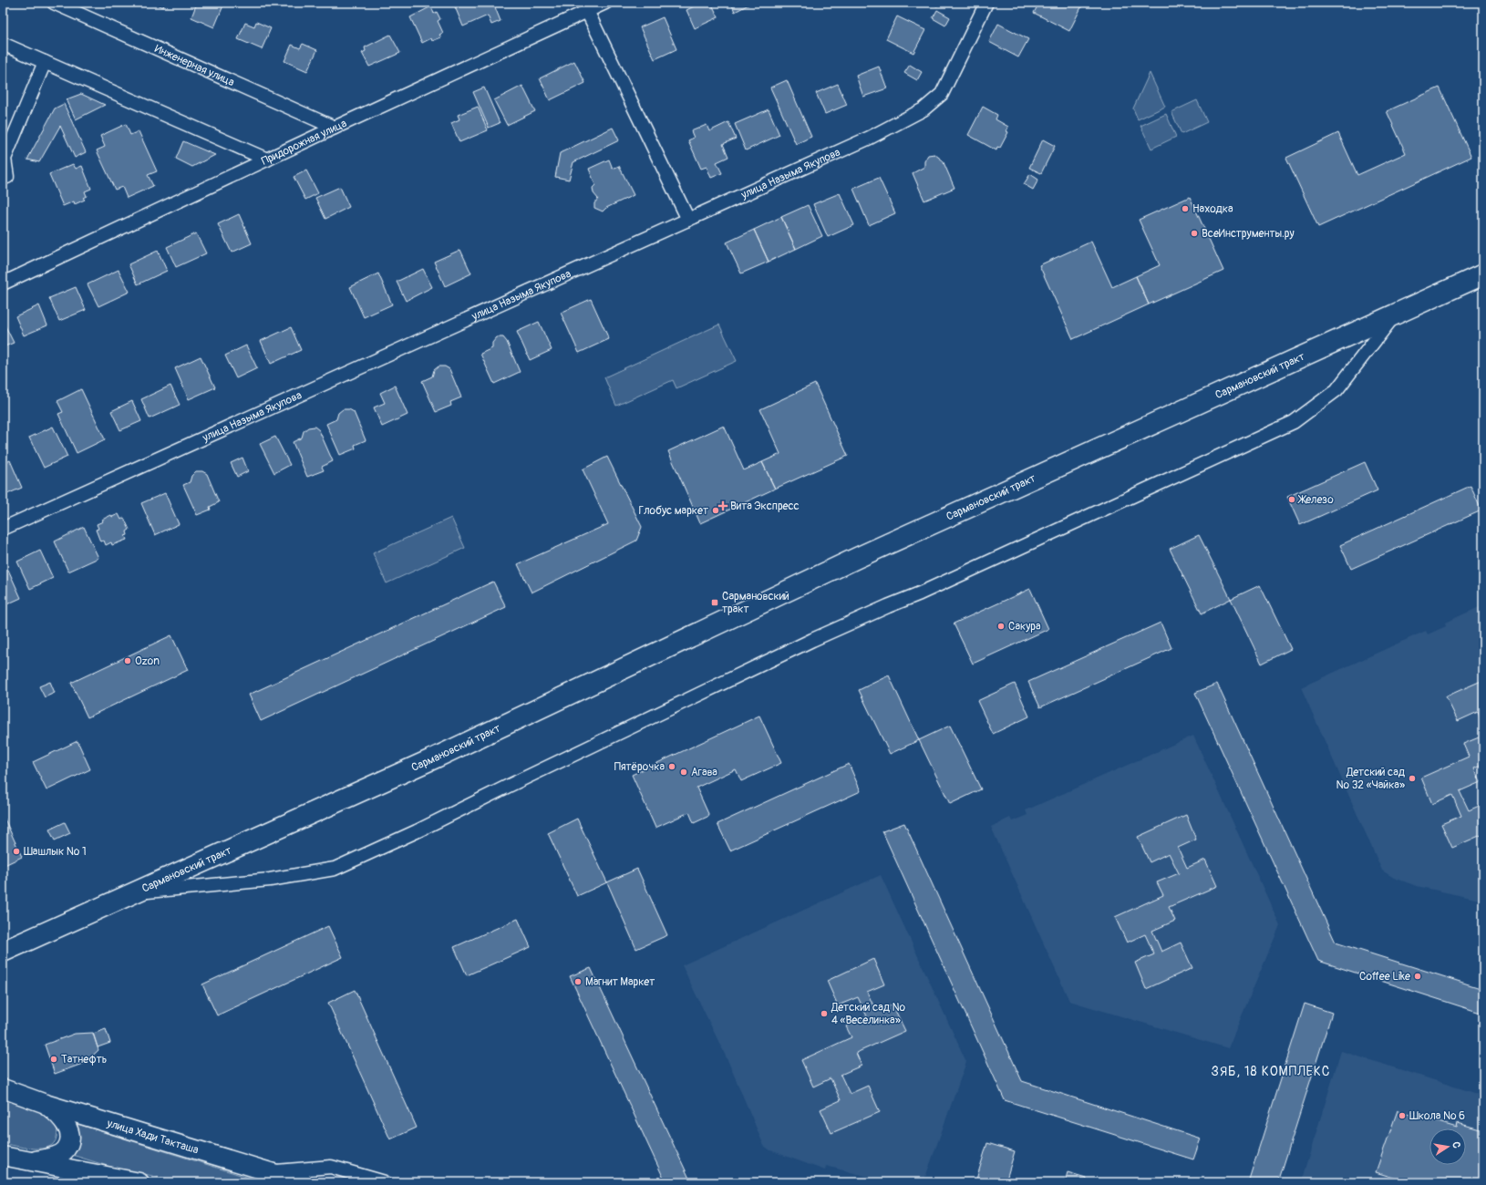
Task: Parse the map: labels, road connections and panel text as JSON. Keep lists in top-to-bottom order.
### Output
{
  "streets": {
    "main road": ["Сармановский тракт", "улица Хади Такташа"],
    "street": ["Инженерная улица", "Придорожная улица", "улица Назыма Якупова"]
  },
  "crossings": [
    ["Инженерная улица", "Придорожная улица"]
  ],
  "districts": ["ЗЯБ, 18 КОМПЛЕКС"],
  "places": {
    "other": [
      "Находка",
      "ВсеИнструменты.ру",
      "Железо",
      "Глобус маркет",
      "Сакура",
      "Ozon",
      "Пятёрочка",
      "Агава",
      "Детский сад № 32 «Чайка»",
      "Шашлык № 1",
      "Coffee Like",
      "Магнит Маркет",
      "Детский сад № 4 «Веселинка»",
      "Татнефть",
      "Школа № 6"
    ],
    "health": ["Вита Экспресс"],
    "transit": ["Сармановский тракт"]
  },
  "north": "right"
}
